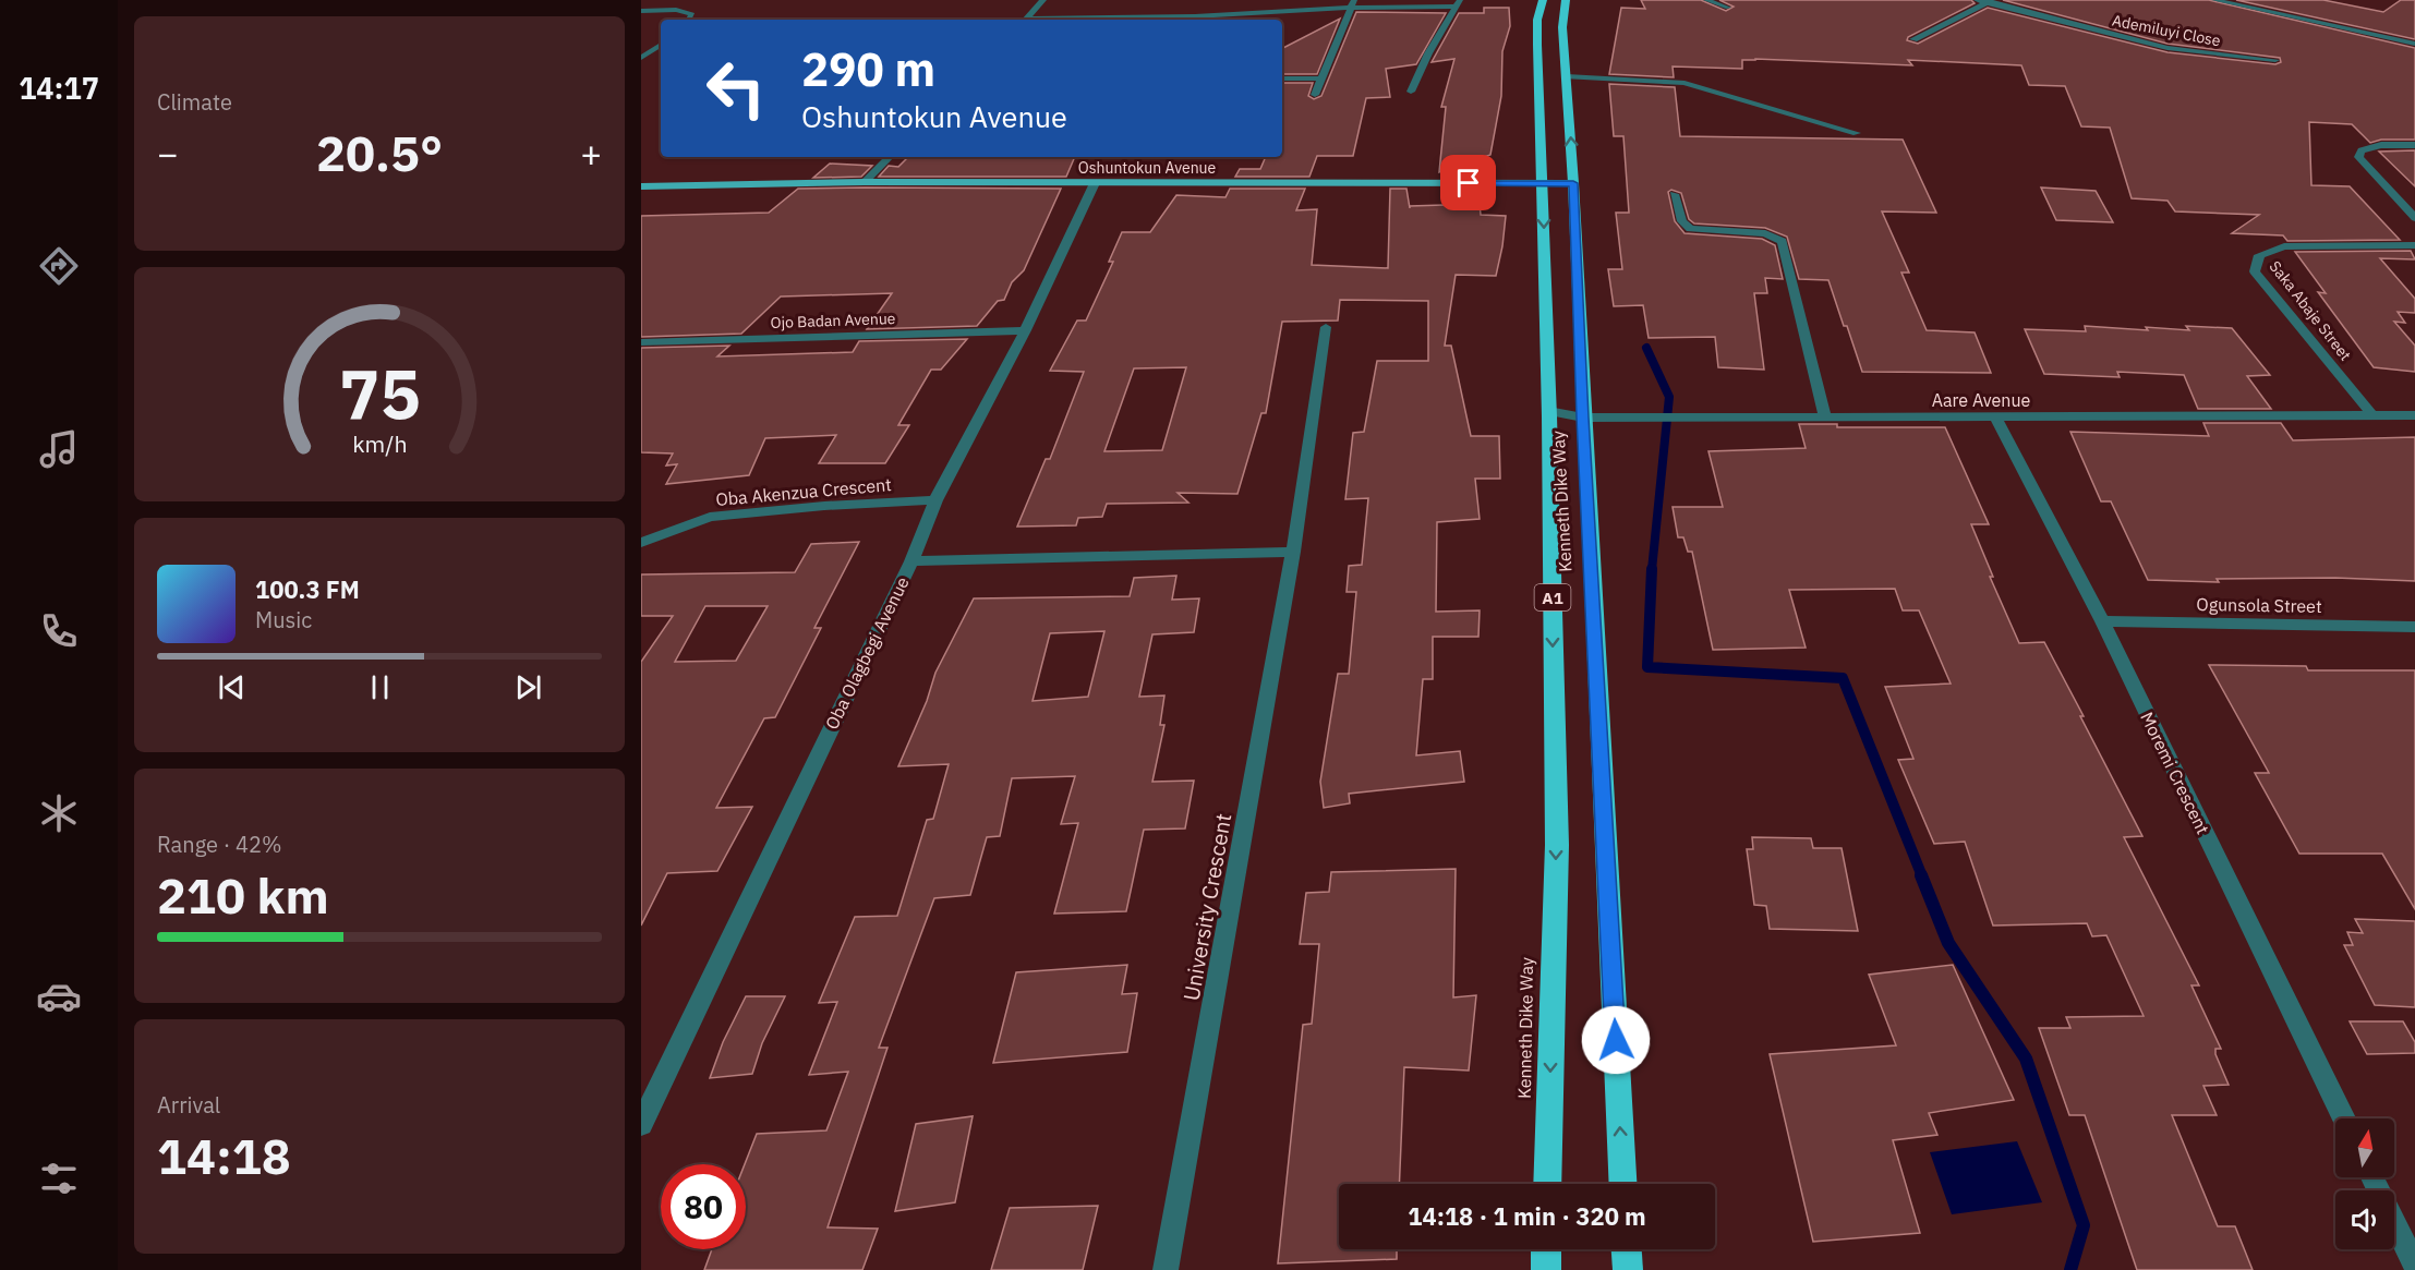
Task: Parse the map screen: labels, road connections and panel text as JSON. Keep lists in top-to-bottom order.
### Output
{
  "streets": {
    "highway": ["Kenneth Dike Way", "A1"],
    "main road": ["Oshuntokun Avenue"],
    "street": [
      "Ademiluyi Close",
      "Saka Abaje Street",
      "Ojo Badan Avenue",
      "Aare Avenue",
      "Oba Akenzua Crescent",
      "Ogunsola Street",
      "Oba Olagbegi Avenue",
      "Moremi Crescent",
      "University Crescent"
    ]
  },
  "crossings": [
    ["Oshuntokun Avenue", "Kenneth Dike Way"],
    ["Oshuntokun Avenue", "Oba Olagbegi Avenue"],
    ["Saka Abaje Street", "Aare Avenue"],
    ["Ojo Badan Avenue", "Oba Olagbegi Avenue"],
    ["Aare Avenue", "Kenneth Dike Way"],
    ["Aare Avenue", "Moremi Crescent"],
    ["Oba Akenzua Crescent", "Oba Olagbegi Avenue"],
    ["Ogunsola Street", "Moremi Crescent"]
  ],
  "north": "top",
  "page": {
    "tabs": "14:17",
    "tile": [
      "Climate",
      ["Range · 42%", "210 km"],
      ["Arrival", "14:18"]
    ],
    "turn": ["290 m", "Oshuntokun Avenue"],
    "heat": ["−", "20.5°", "+"],
    "song": ["100.3 FM", "Music"],
    "limit": "80",
    "trip": "14:18 · 1 min · 320 m",
    "gauge": ["75", "km/h"]
  }
}
